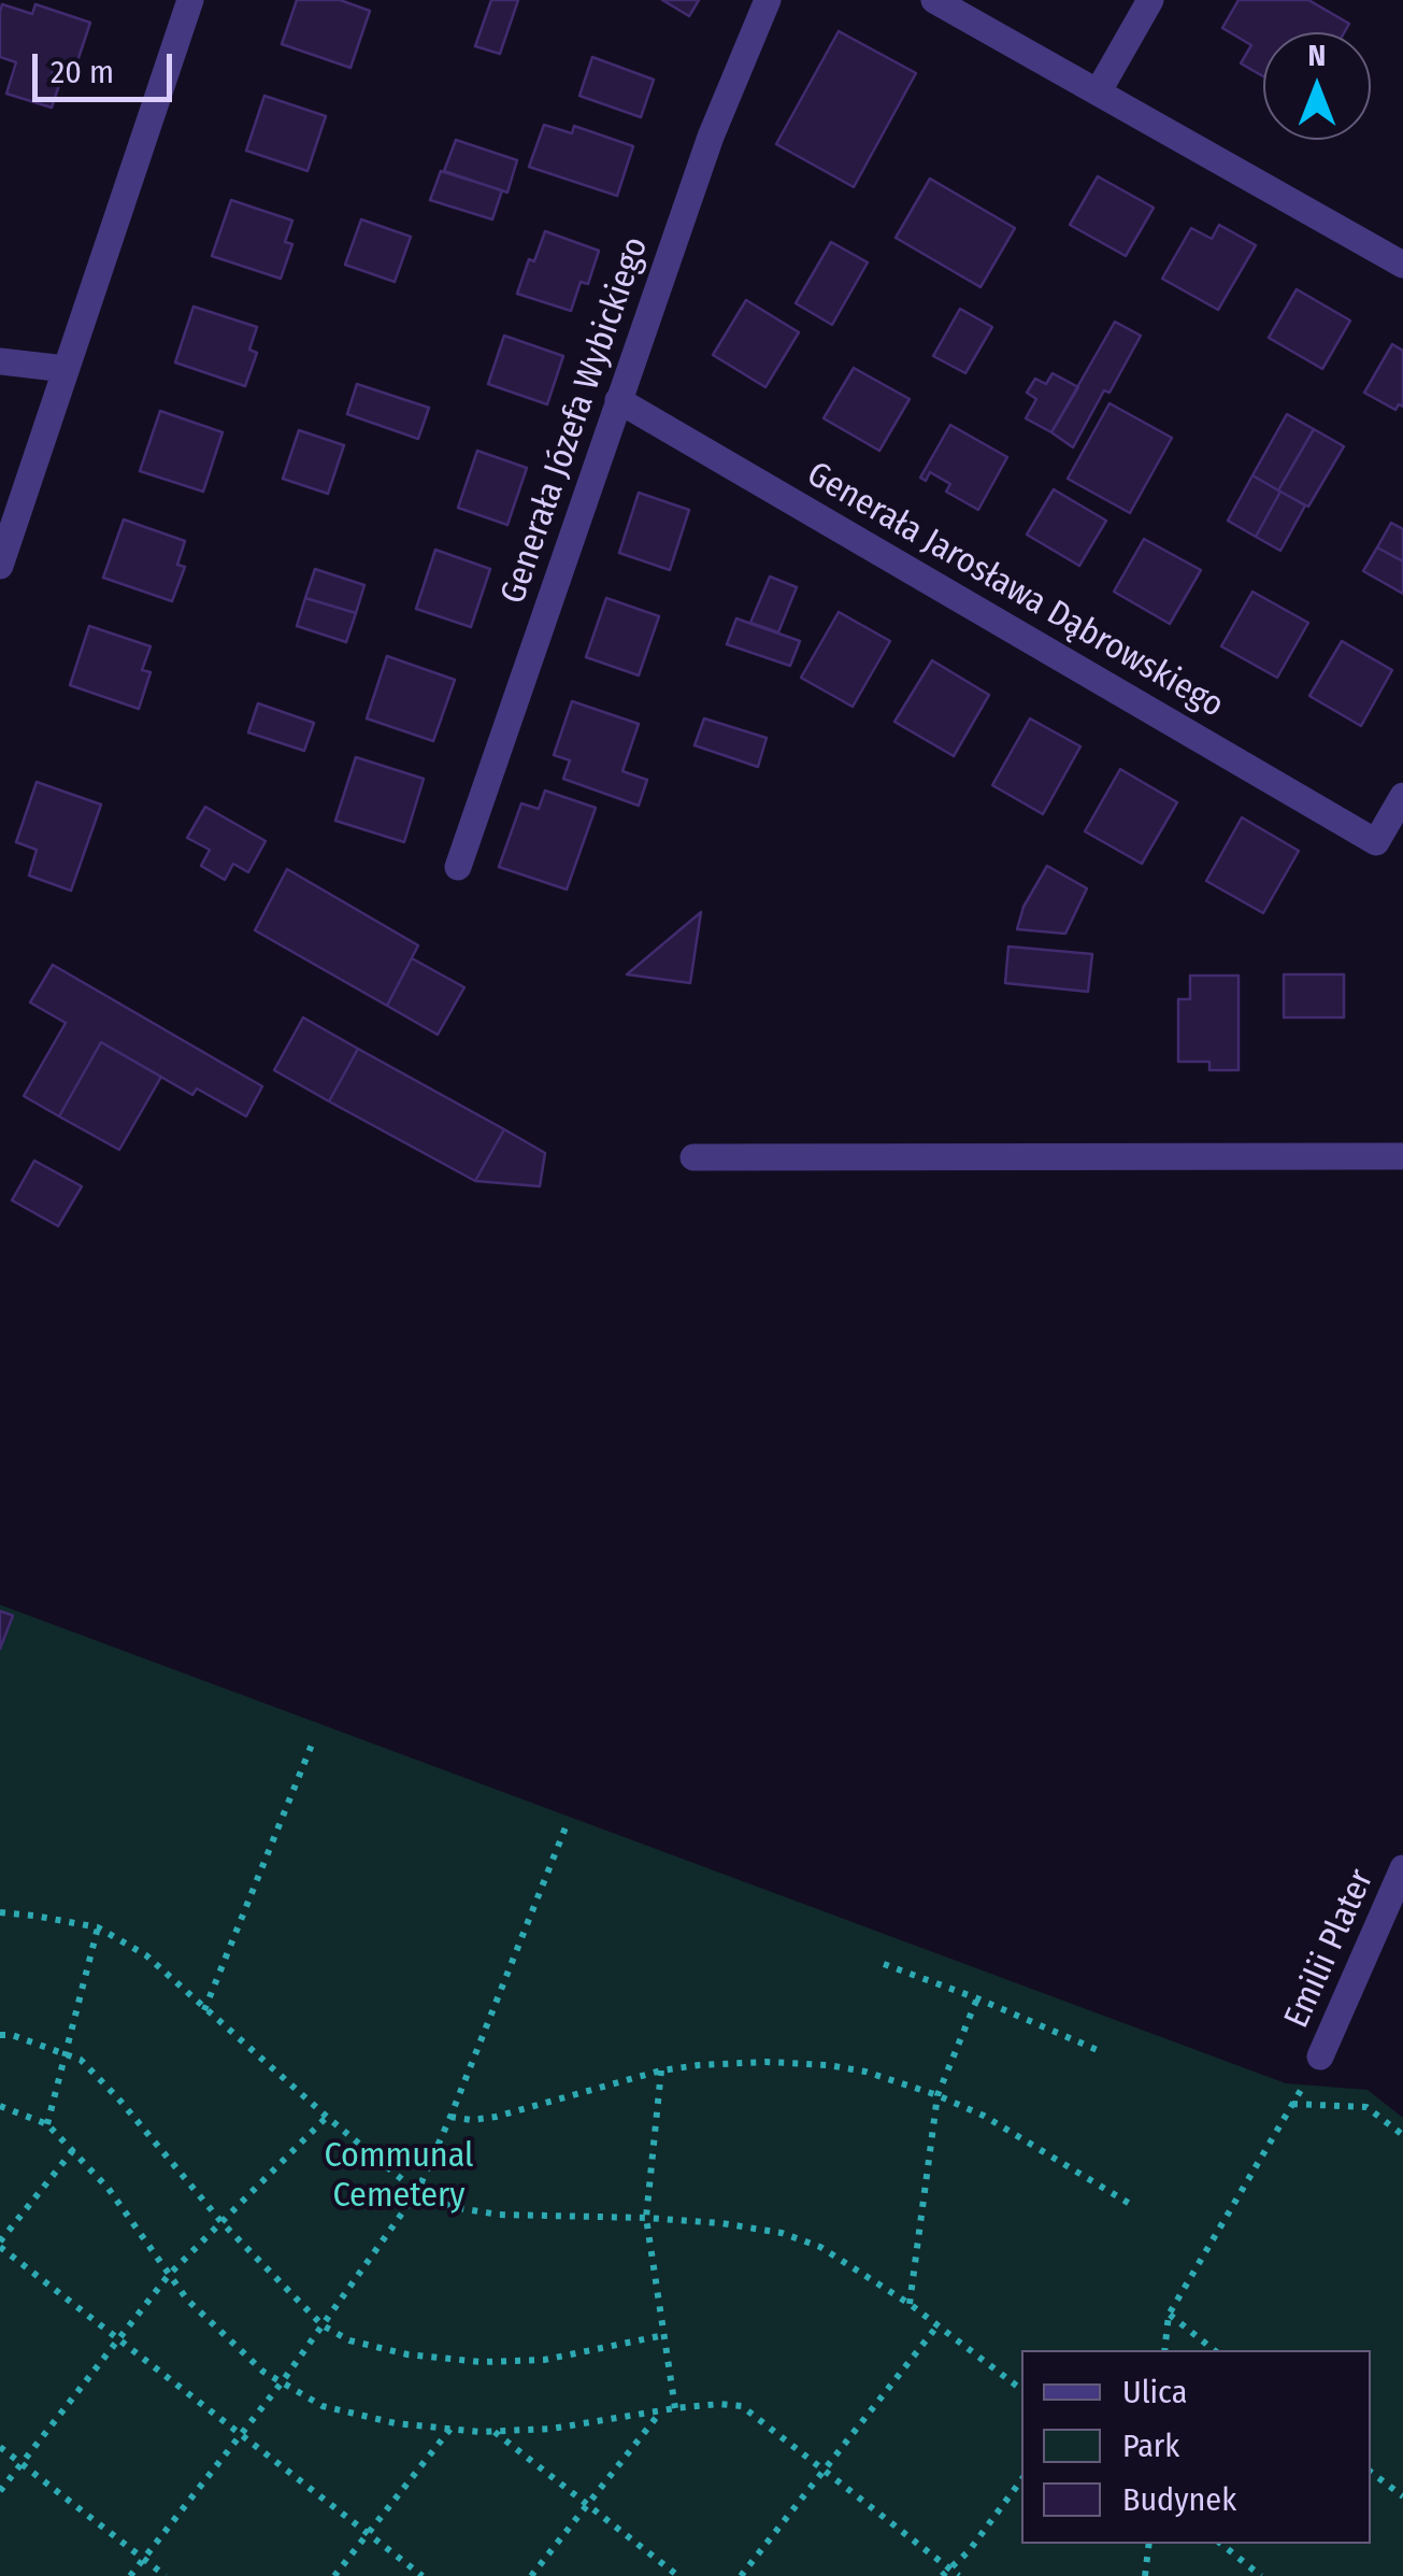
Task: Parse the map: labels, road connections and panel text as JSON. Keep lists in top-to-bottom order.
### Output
{
  "streets": {
    "street": ["Generała Józefa Wybickiego", "Generała Jarosława Dąbrowskiego", "Emilii Plater"]
  },
  "crossings": [
    ["Generała Józefa Wybickiego", "Generała Jarosława Dąbrowskiego"]
  ],
  "parks": ["Communal Cemetery"],
  "legend": ["Ulica", "Park", "Budynek"],
  "scale_bar": "20 m",
  "north": "top"
}
